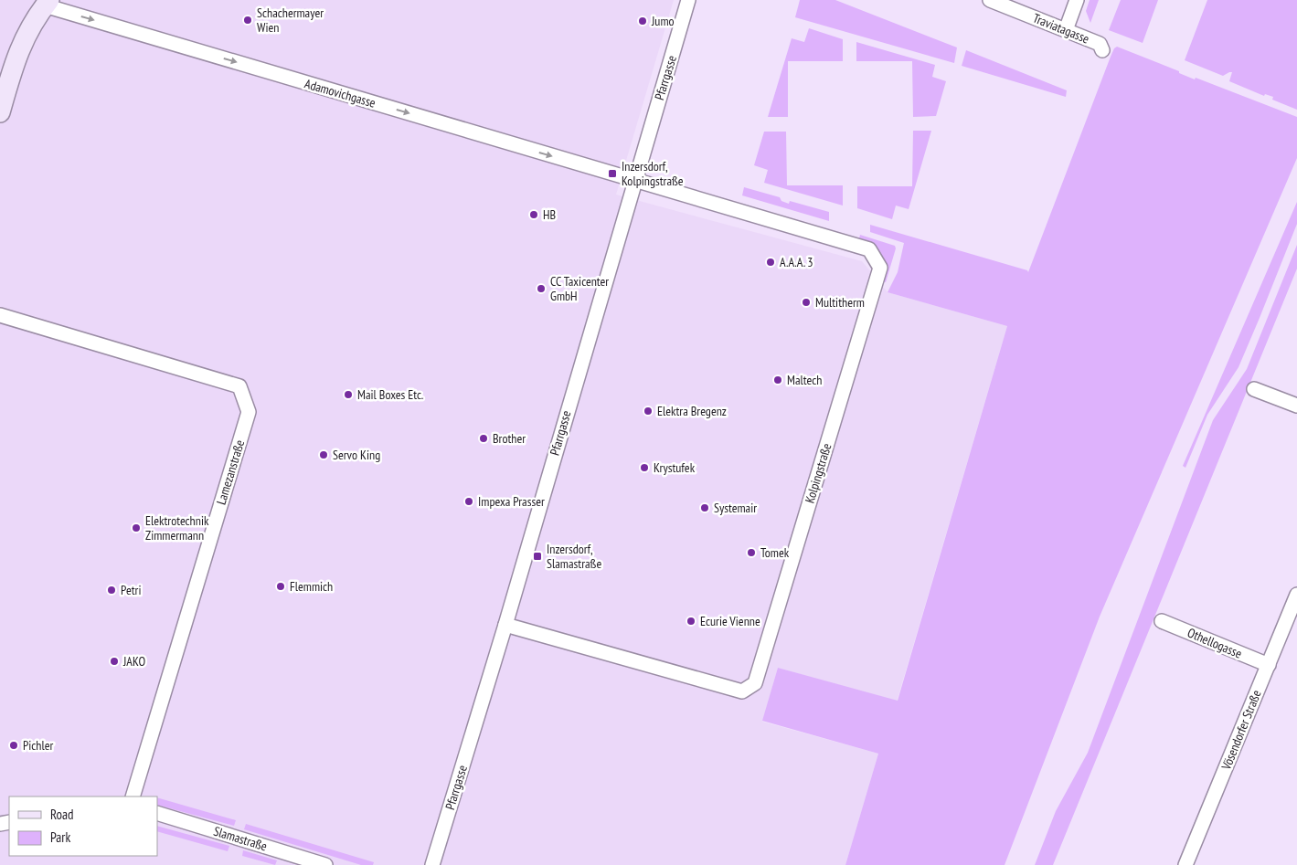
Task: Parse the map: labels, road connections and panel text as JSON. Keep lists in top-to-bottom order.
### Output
{
  "streets": {
    "street": [
      "Traviatagasse",
      "Pfarrgasse",
      "Adamovichgasse",
      "Lamezanstraße",
      "Kolpingstraße",
      "Othellogasse",
      "Vösendorfer Straße",
      "Slamastraße"
    ]
  },
  "crossings": [
    ["Pfarrgasse", "Adamovichgasse"],
    ["Pfarrgasse", "Kolpingstraße"],
    ["Adamovichgasse", "Kolpingstraße"],
    ["Othellogasse", "Vösendorfer Straße"]
  ],
  "one_way": ["Adamovichgasse"],
  "places": {
    "other": [
      "Schachermayer Wien",
      "Jumo",
      "HB",
      "A.A.A. 3",
      "CC Taxicenter GmbH",
      "Multitherm",
      "Maltech",
      "Mail Boxes Etc.",
      "Elektra Bregenz",
      "Brother",
      "Servo King",
      "Krystufek",
      "Impexa Prasser",
      "Systemair",
      "Elektrotechnik Zimmermann",
      "Tomek",
      "Flemmich",
      "Petri",
      "Ecurie Vienne",
      "JAKO",
      "Pichler"
    ],
    "transit": ["Inzersdorf, Kolpingstraße", "Inzersdorf, Slamastraße"]
  },
  "legend": ["Road", "Park"]
}
